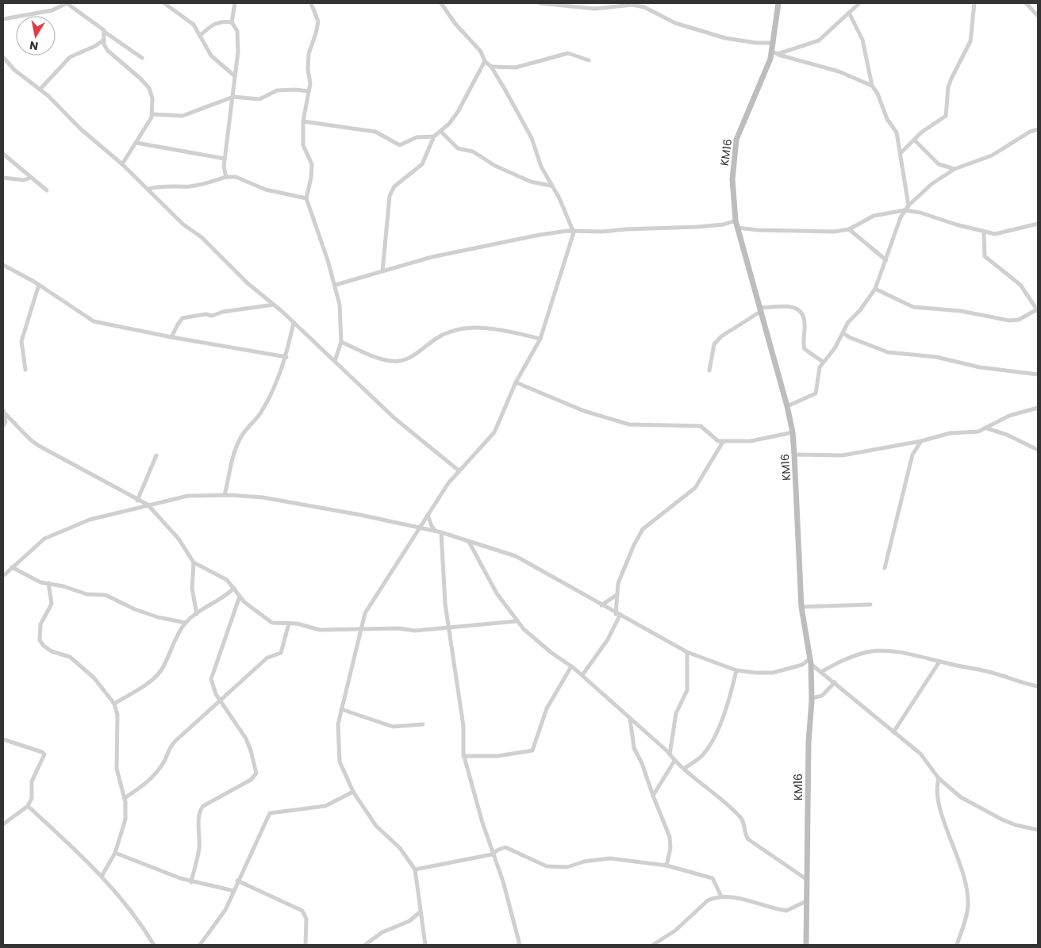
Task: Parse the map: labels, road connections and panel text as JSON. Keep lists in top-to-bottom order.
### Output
{
  "streets": {
    "street": ["KM16"]
  },
  "north": "bottom"
}
